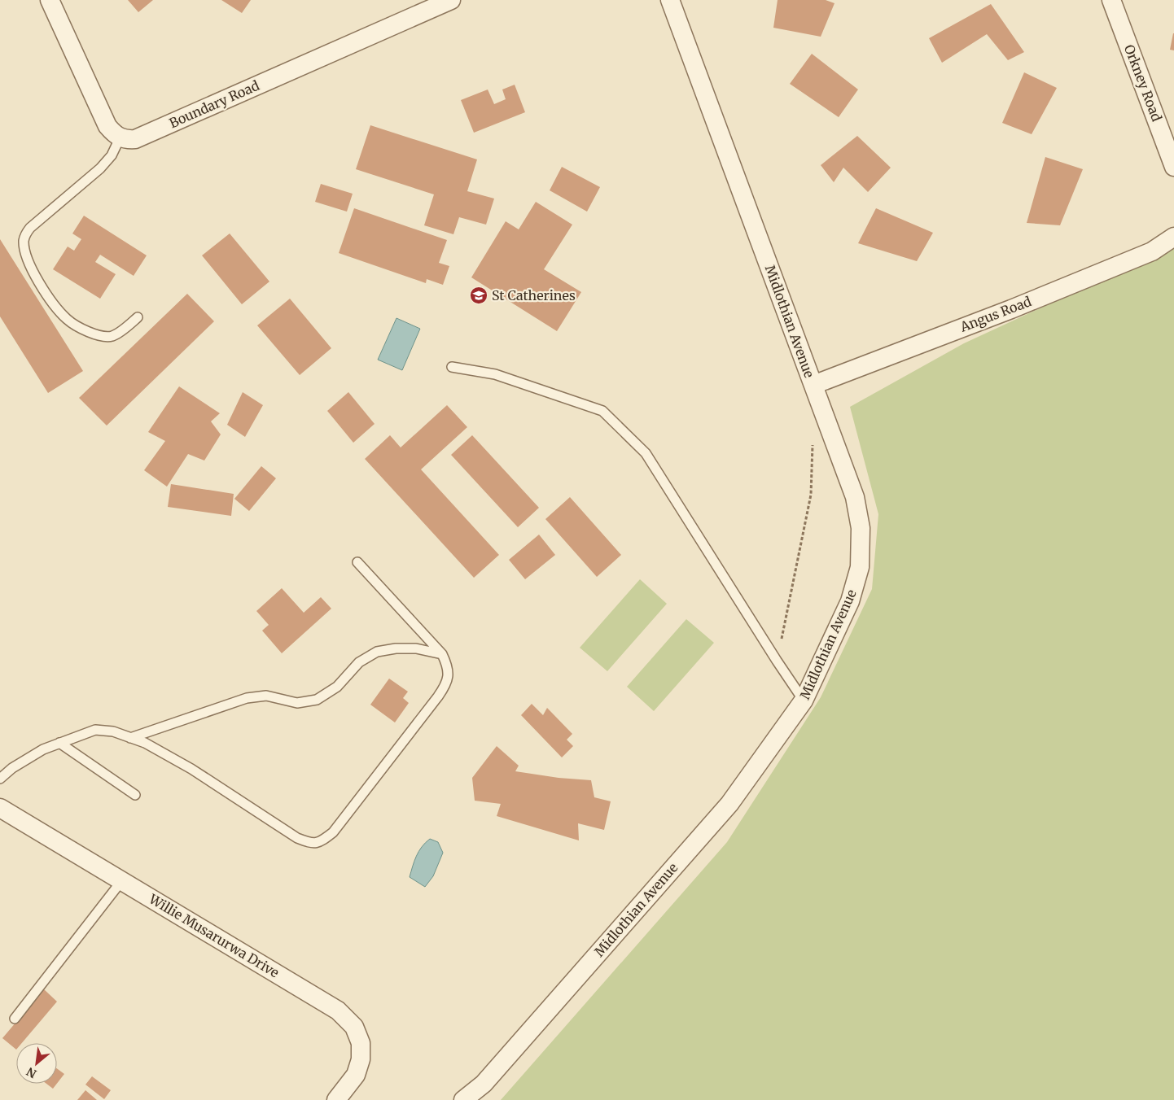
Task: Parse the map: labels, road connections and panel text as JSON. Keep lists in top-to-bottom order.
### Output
{
  "streets": {
    "street": [
      "Orkney Road",
      "Boundary Road",
      "Angus Road",
      "Midlothian Avenue",
      "Willie Musarurwa Drive"
    ]
  },
  "crossings": [
    ["Angus Road", "Midlothian Avenue"]
  ],
  "places": {
    "school or university": ["St Catherines"]
  },
  "north": "bottom left"
}
